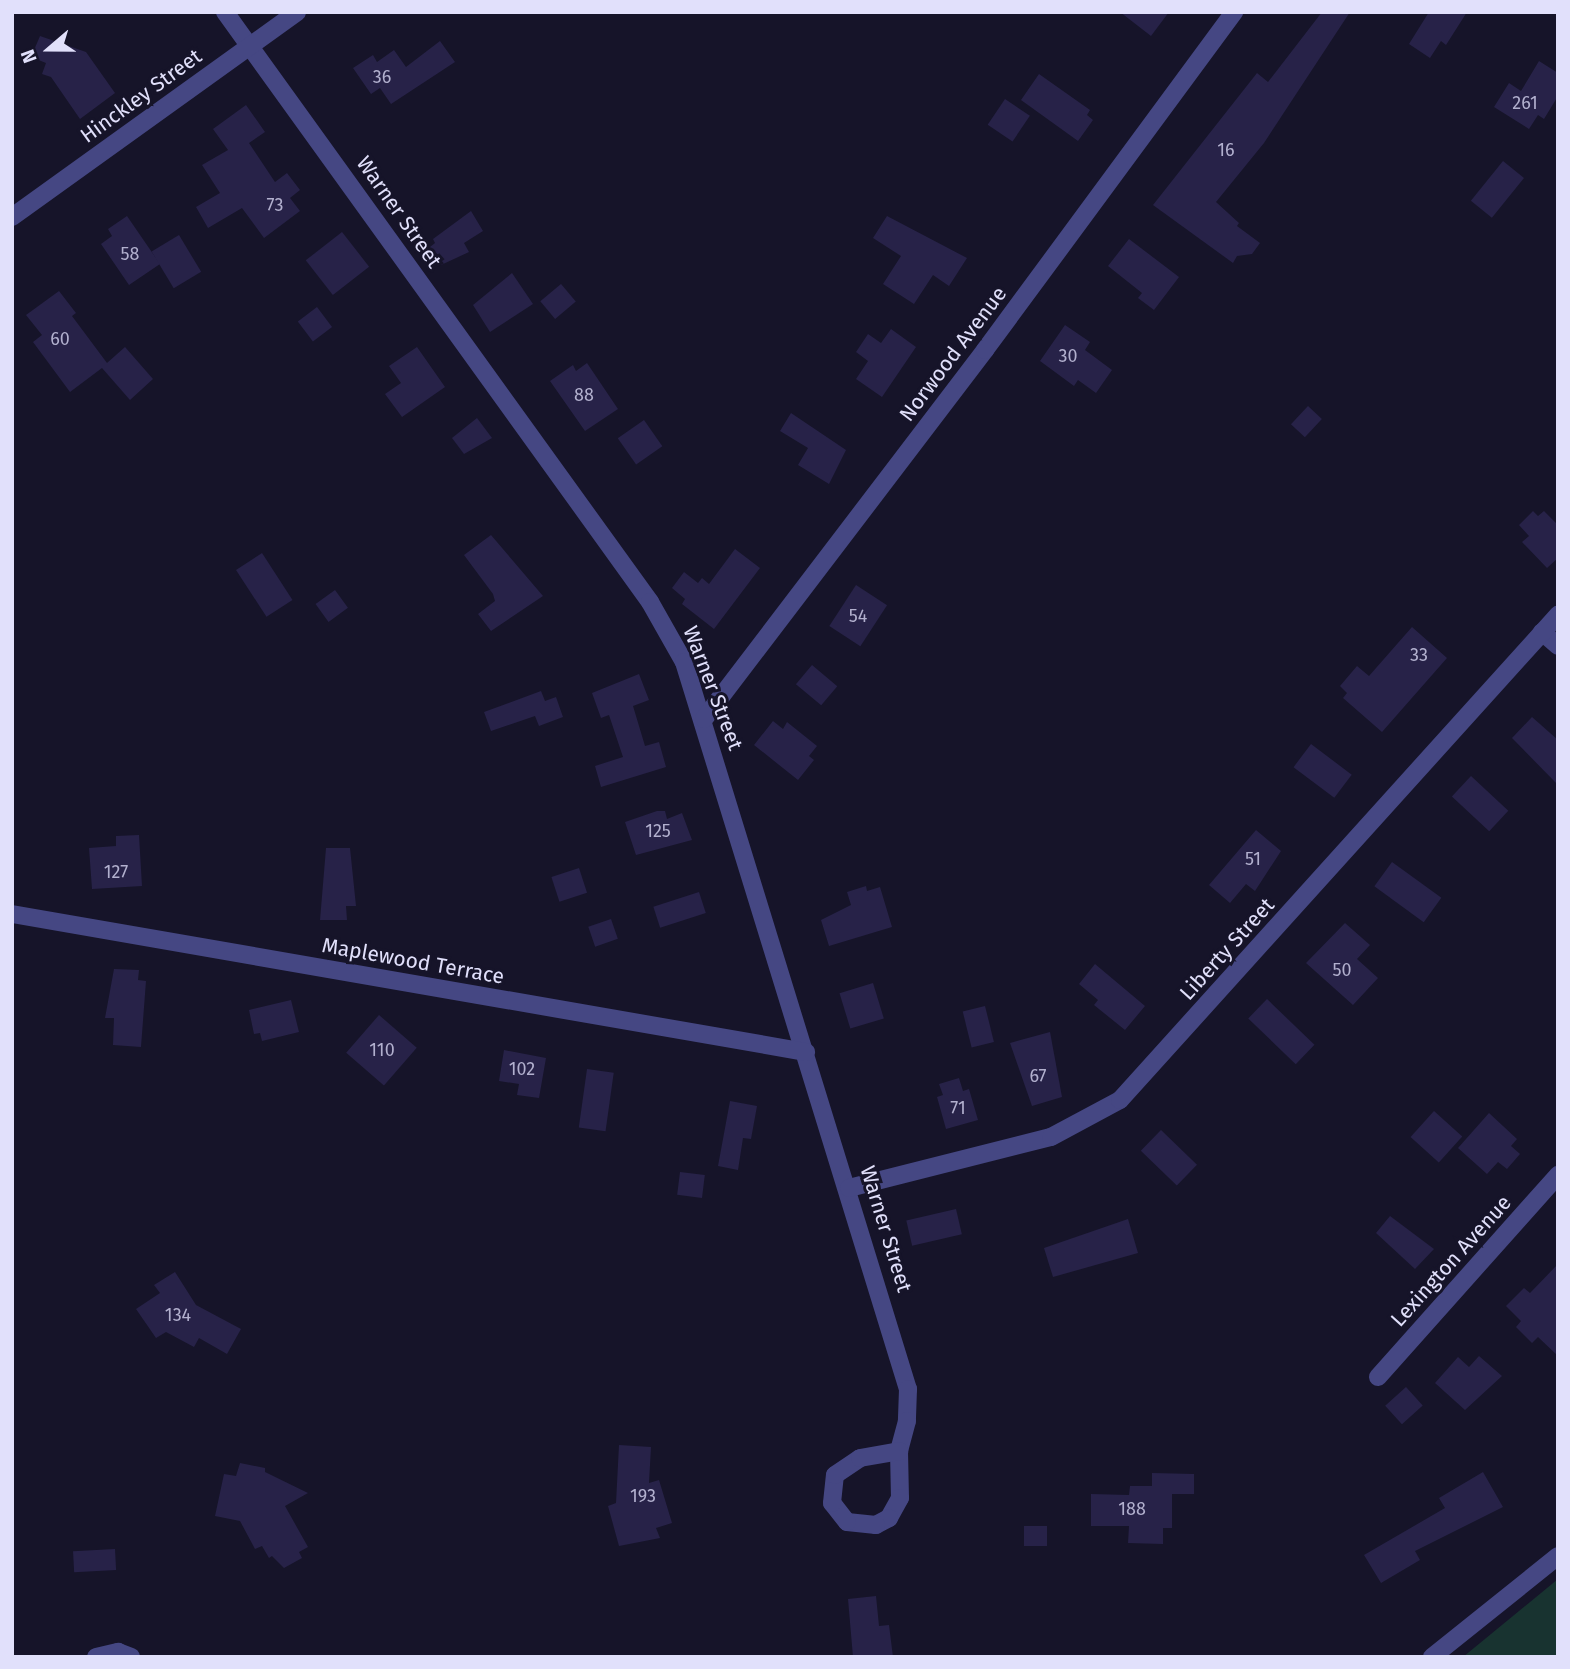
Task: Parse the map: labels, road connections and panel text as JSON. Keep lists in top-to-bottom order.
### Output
{
  "streets": {
    "street": [
      "Hinckley Street",
      "Warner Street",
      "Norwood Avenue",
      "Liberty Street",
      "Maplewood Terrace",
      "Lexington Avenue"
    ]
  },
  "crossings": [
    ["Hinckley Street", "Warner Street"],
    ["Warner Street", "Norwood Avenue"],
    ["Warner Street", "Liberty Street"],
    ["Warner Street", "Maplewood Terrace"]
  ],
  "house_numbers": [
    "36",
    "261",
    "16",
    "73",
    "58",
    "60",
    "30",
    "88",
    "54",
    "33",
    "125",
    "51",
    "127",
    "50",
    "110",
    "102",
    "67",
    "71",
    "134",
    "193",
    "188"
  ],
  "north": "left"
}
